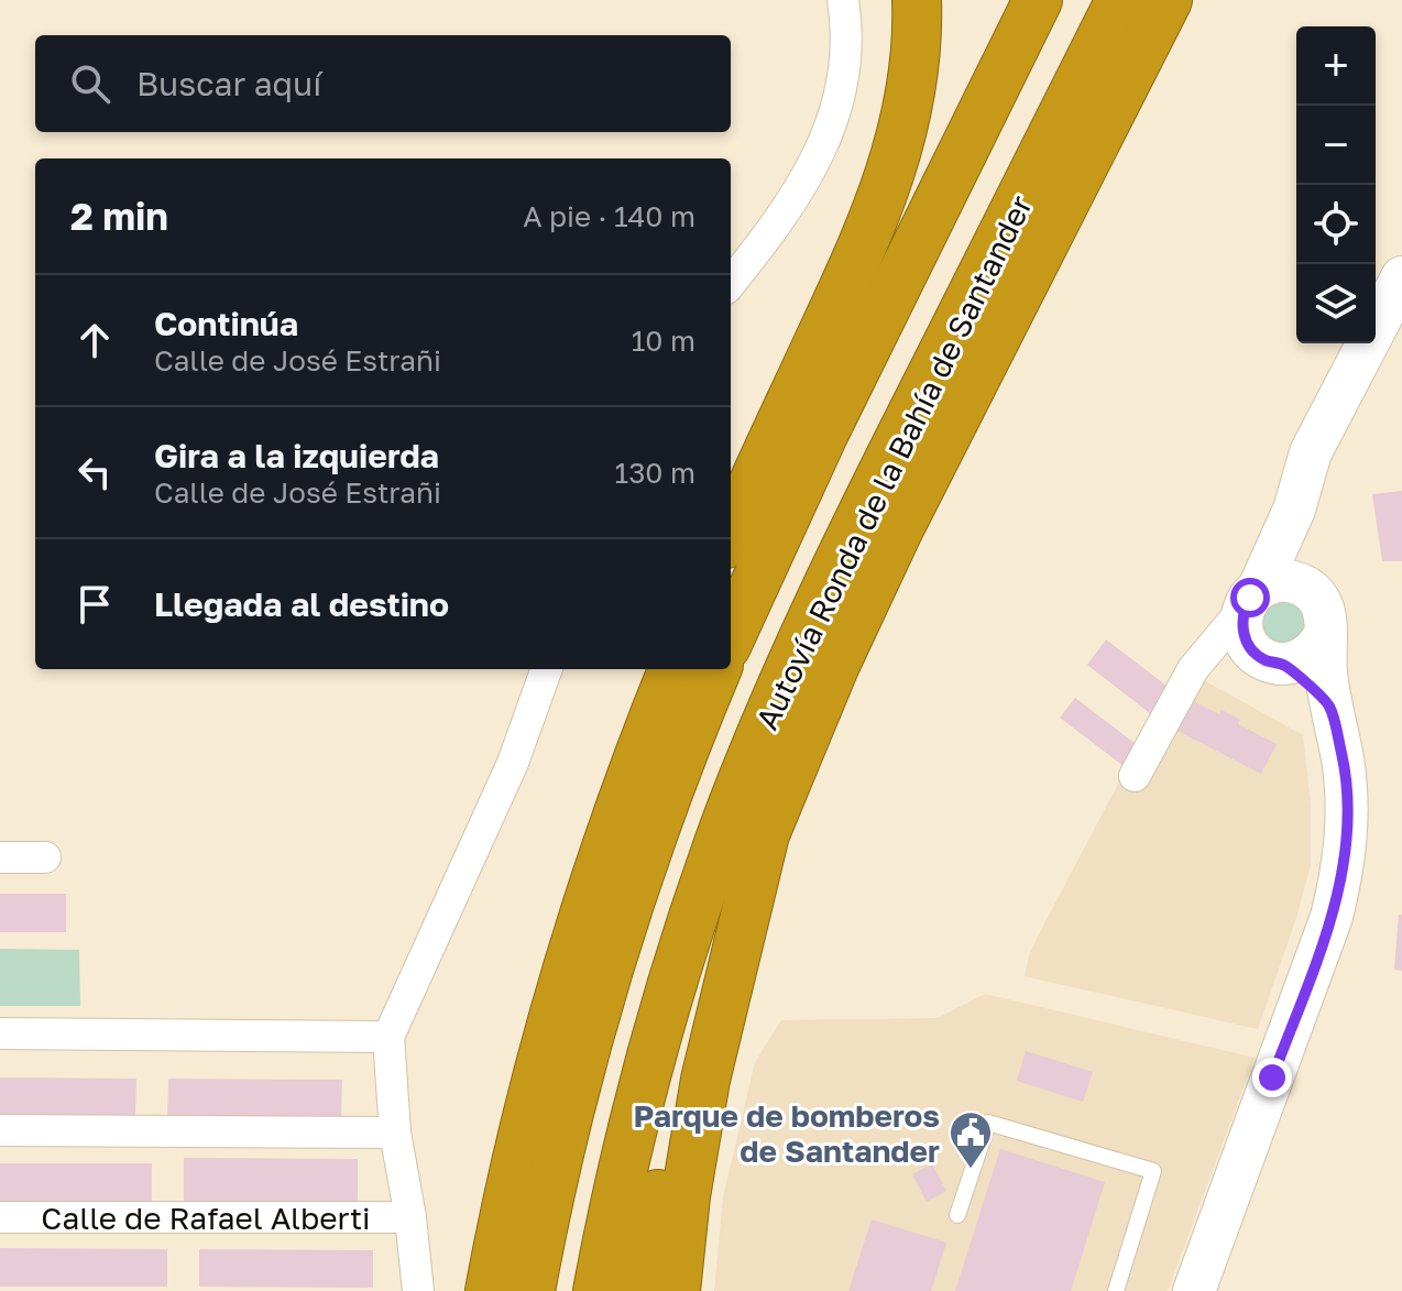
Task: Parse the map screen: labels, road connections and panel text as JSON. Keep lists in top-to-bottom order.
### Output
{
  "streets": {
    "highway": ["Autovía Ronda de la Bahía de Santander"],
    "street": ["Calle de Rafael Alberti"]
  },
  "places": {
    "public building": ["Parque de bomberos de Santander"]
  },
  "page": {
    "map_buttons": ["+", "−"],
    "search": "Buscar aquí",
    "heading": ["2 min", "A pie · 140 m"],
    "list": [
      ["Continúa", "Calle de José Estrañi", "10 m"],
      ["Gira a la izquierda", "Calle de José Estrañi", "130 m"],
      "Llegada al destino"
    ]
  }
}
